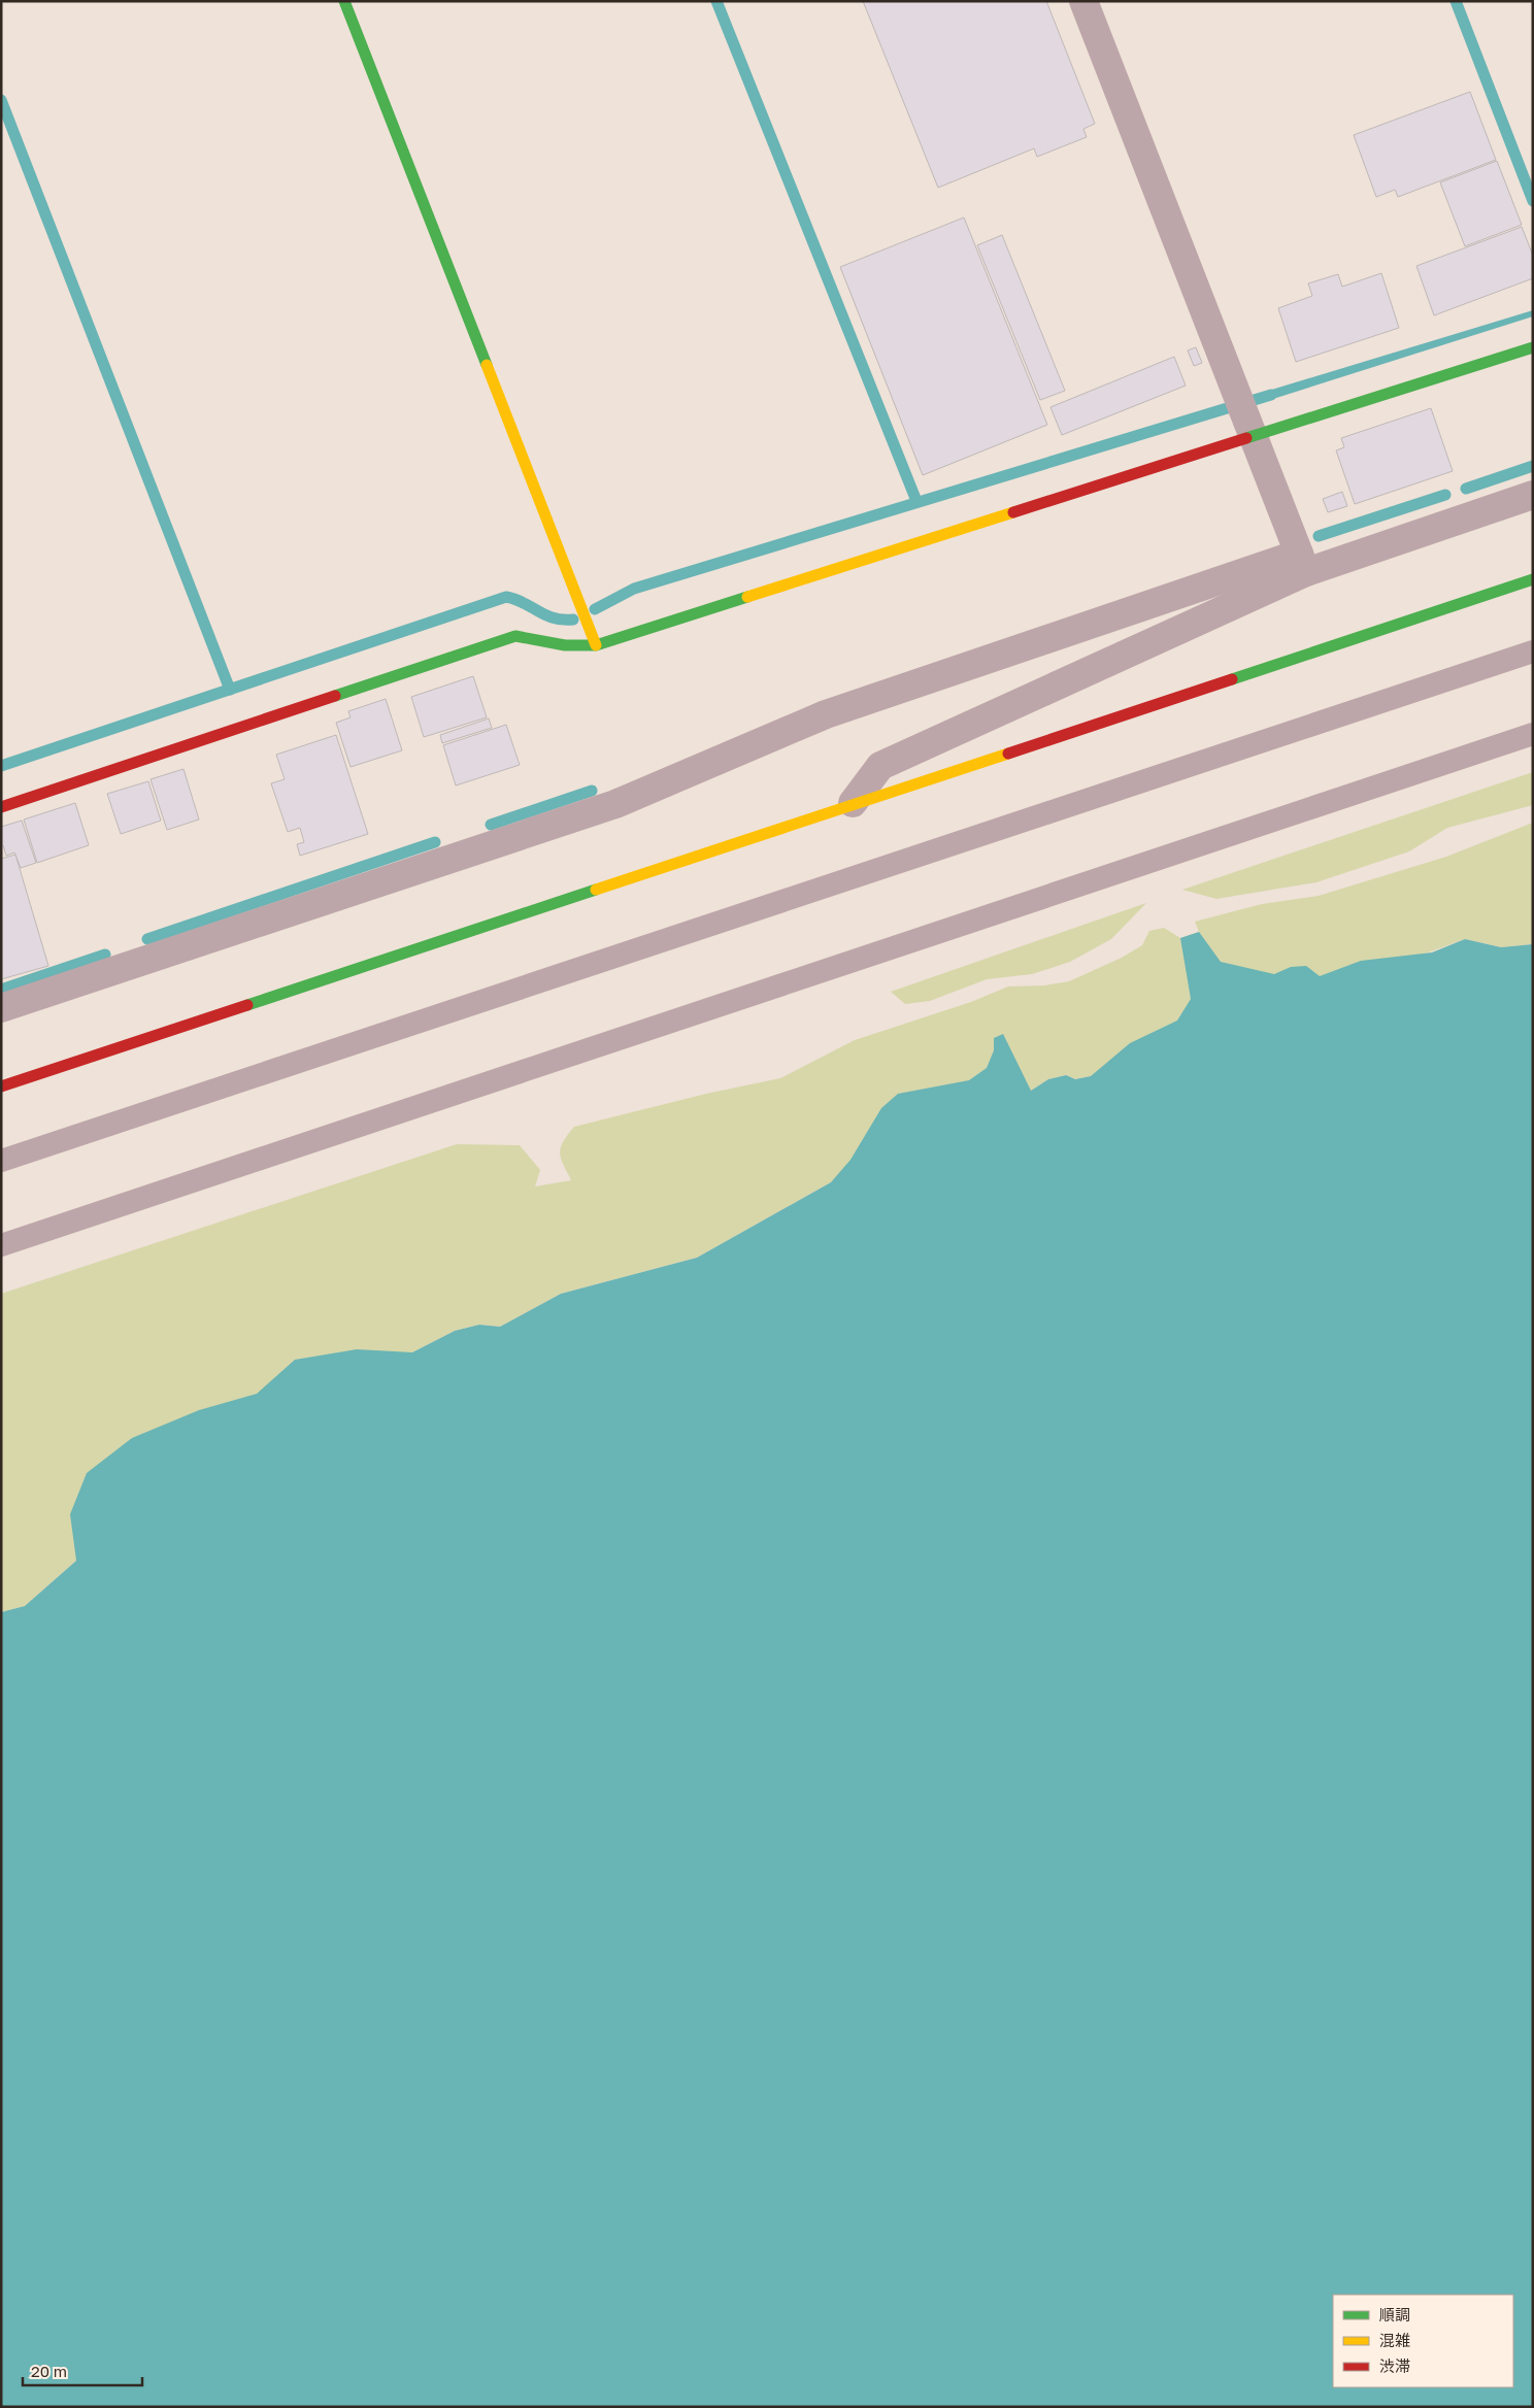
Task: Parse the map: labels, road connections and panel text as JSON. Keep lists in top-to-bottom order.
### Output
{
  "legend": ["順調", "混雑", "渋滞"],
  "scale_bar": "20 m"
}
